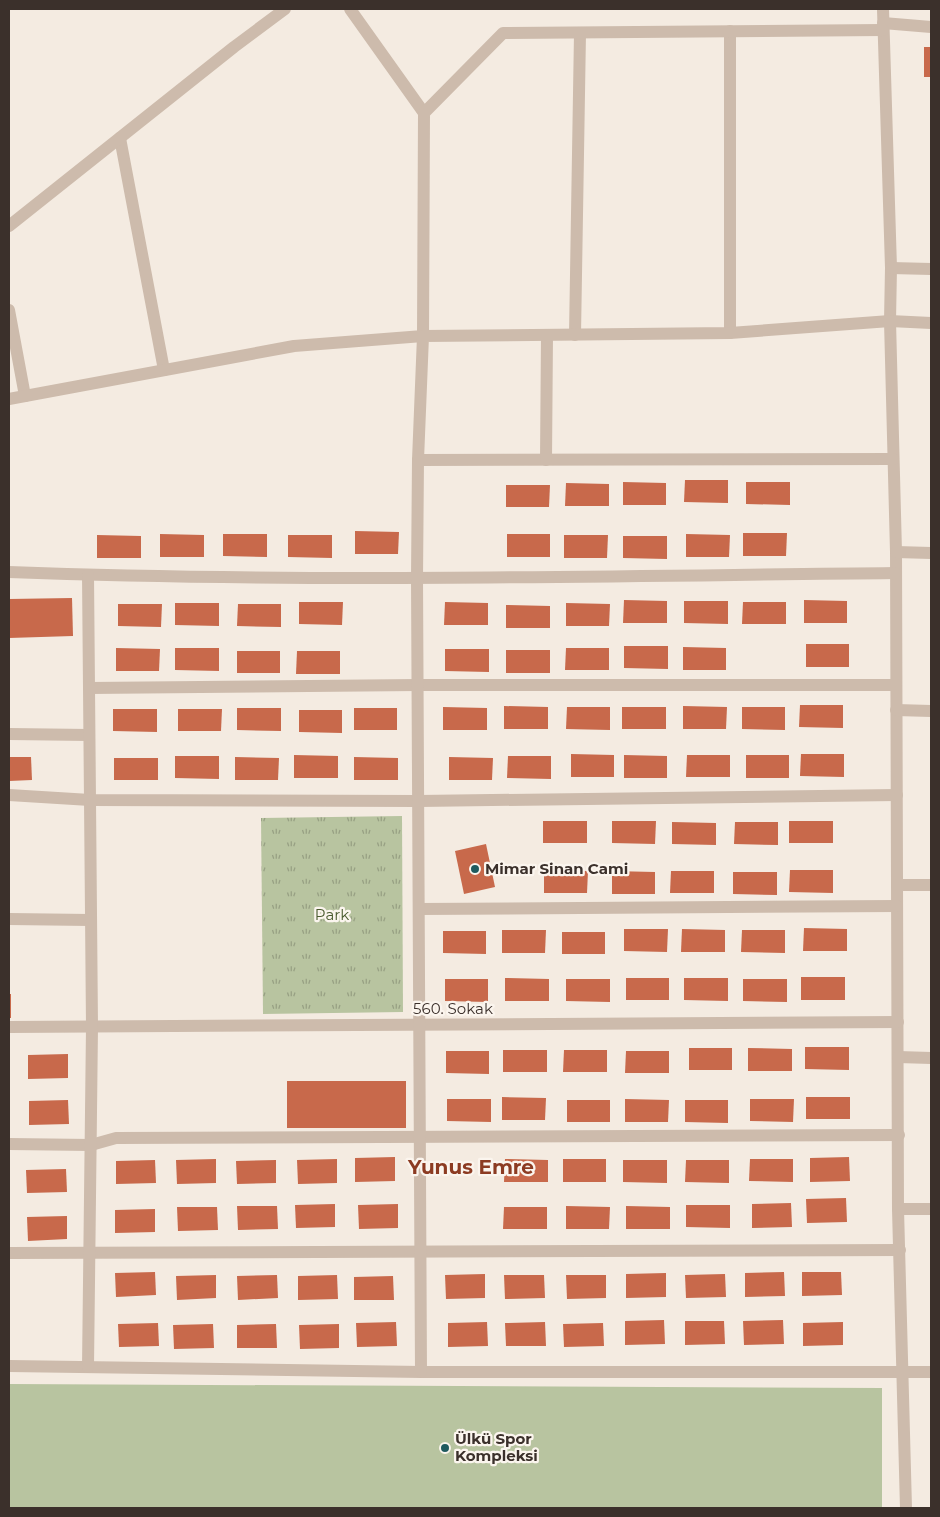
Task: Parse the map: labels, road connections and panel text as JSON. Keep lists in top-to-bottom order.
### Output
{
  "streets": {
    "street": ["560. Sokak"]
  },
  "districts": ["Yunus Emre"],
  "parks": ["Park"],
  "places": ["Mimar Sinan Cami", "Ülkü Spor Kompleksi"]
}
